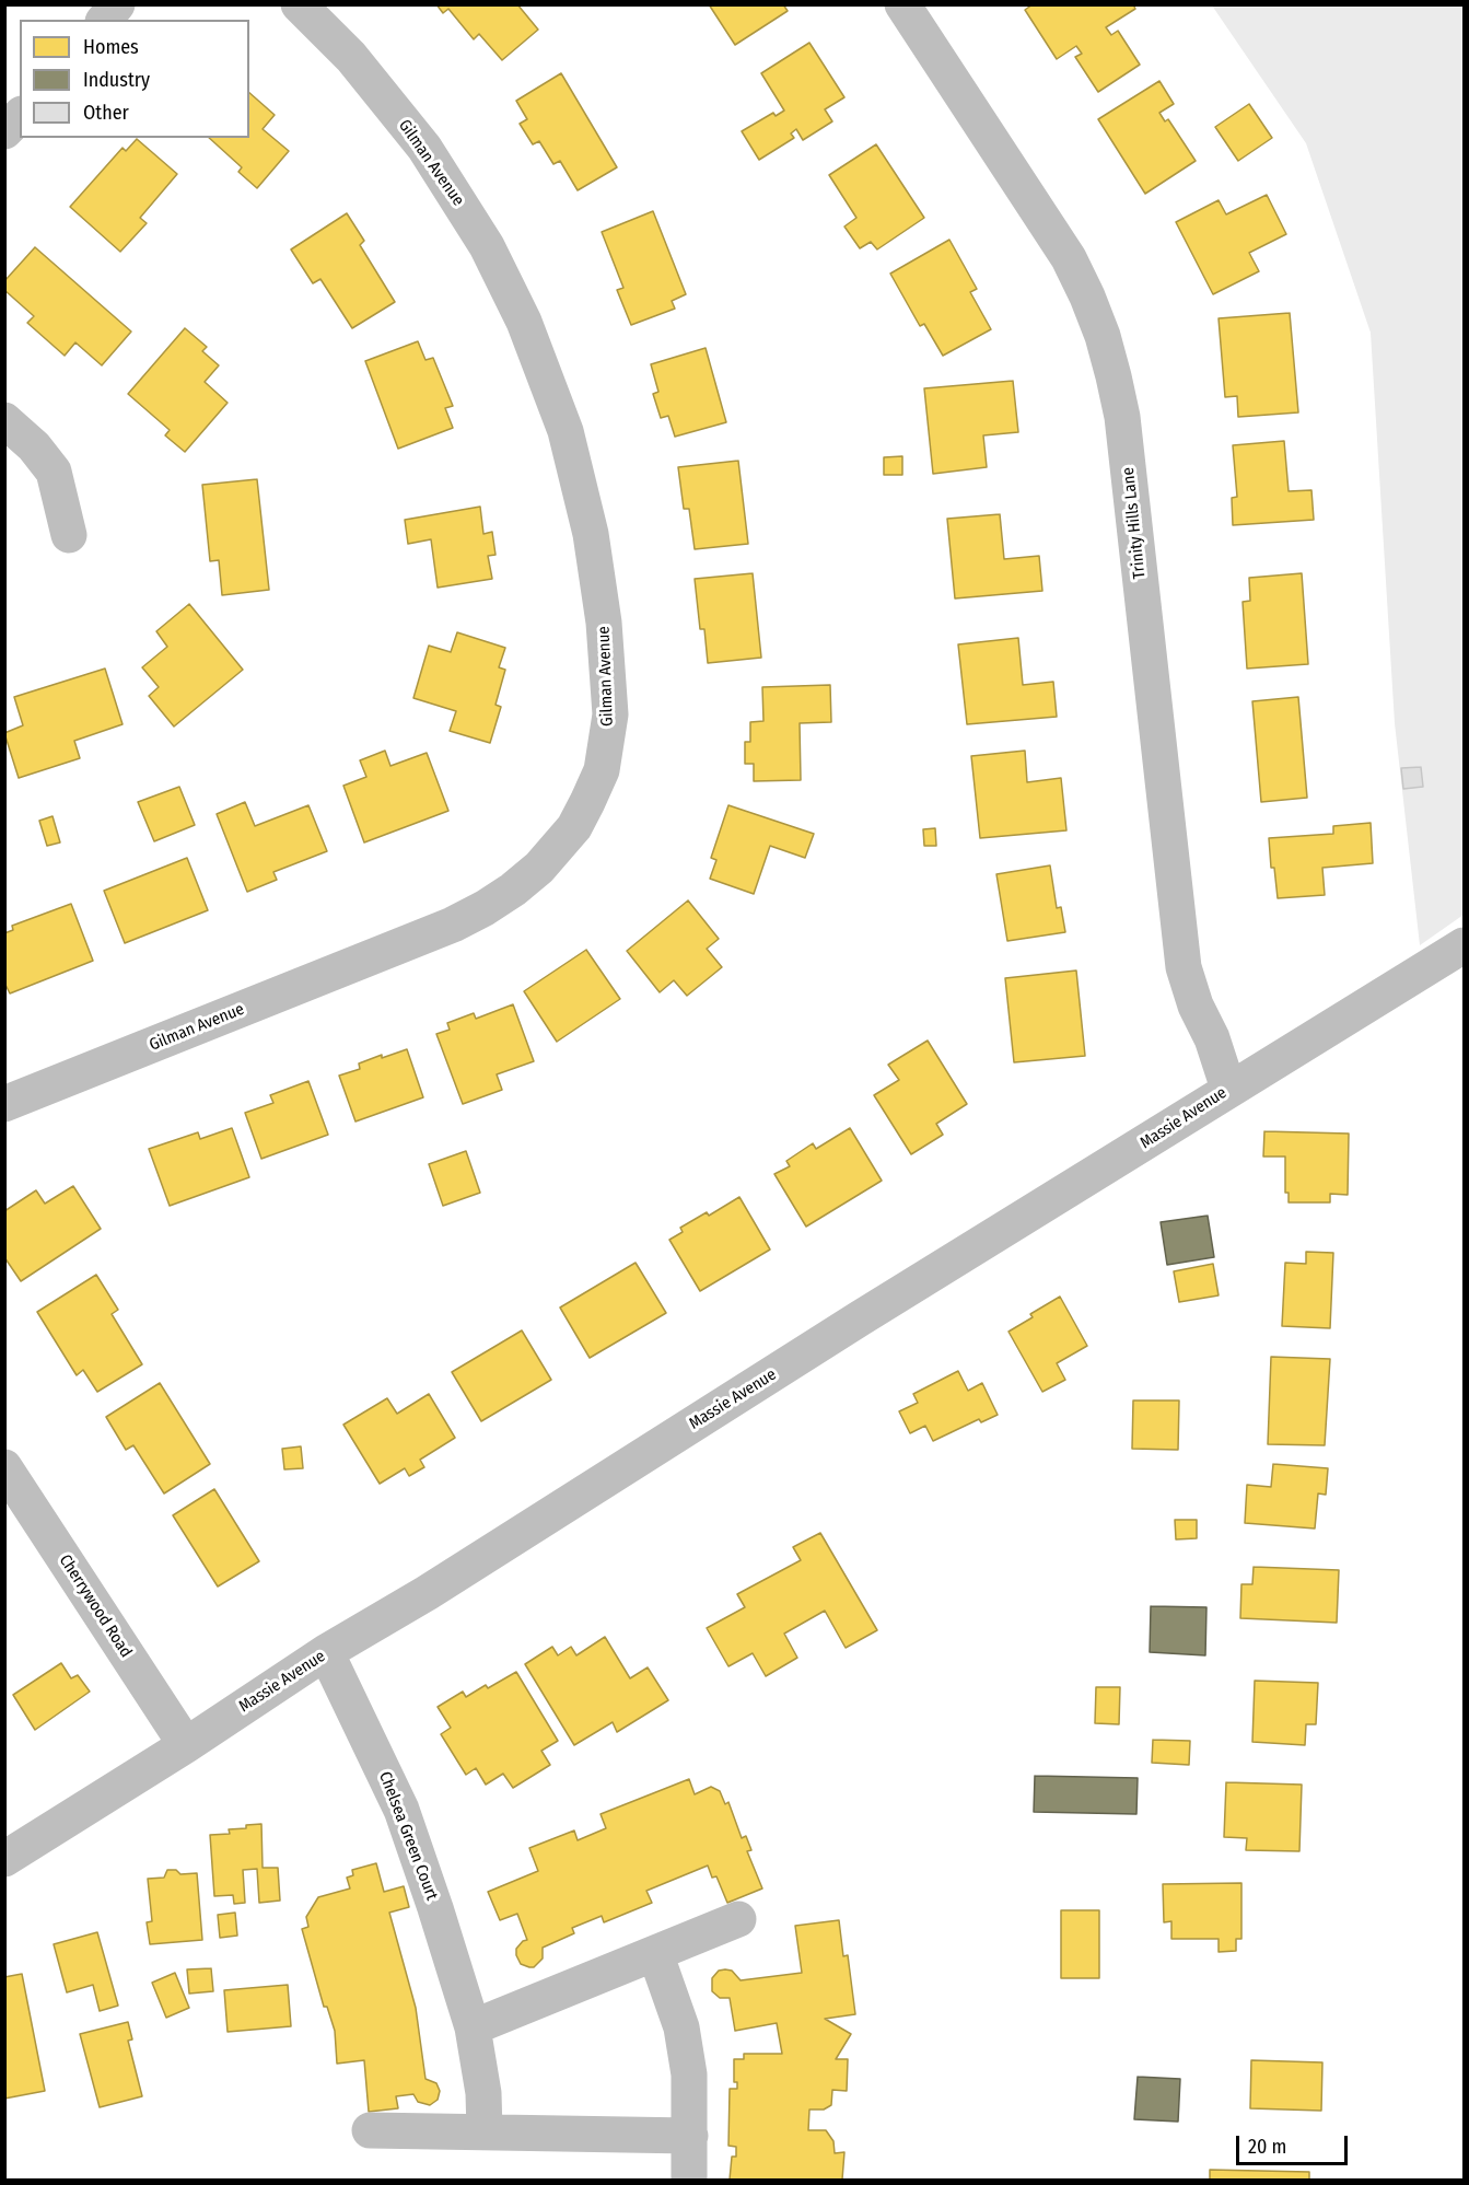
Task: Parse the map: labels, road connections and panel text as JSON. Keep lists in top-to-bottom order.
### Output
{
  "streets": {
    "street": [
      "Gilman Avenue",
      "Trinity Hills Lane",
      "Massie Avenue",
      "Cherrywood Road",
      "Chelsea Green Court"
    ]
  },
  "crossings": [
    ["Trinity Hills Lane", "Massie Avenue"],
    ["Massie Avenue", "Cherrywood Road"],
    ["Massie Avenue", "Chelsea Green Court"]
  ],
  "legend": ["Homes", "Industry", "Other"],
  "scale_bar": "20 m"
}
